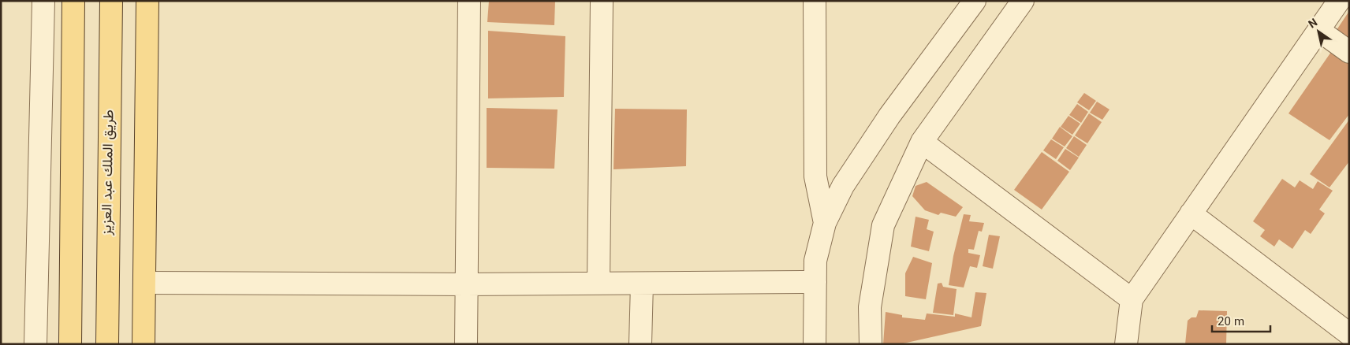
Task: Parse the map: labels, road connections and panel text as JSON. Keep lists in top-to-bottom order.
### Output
{
  "streets": {
    "main road": ["طريق الملك عبد العزيز"]
  },
  "scale_bar": "20 m",
  "north": "top left"
}
